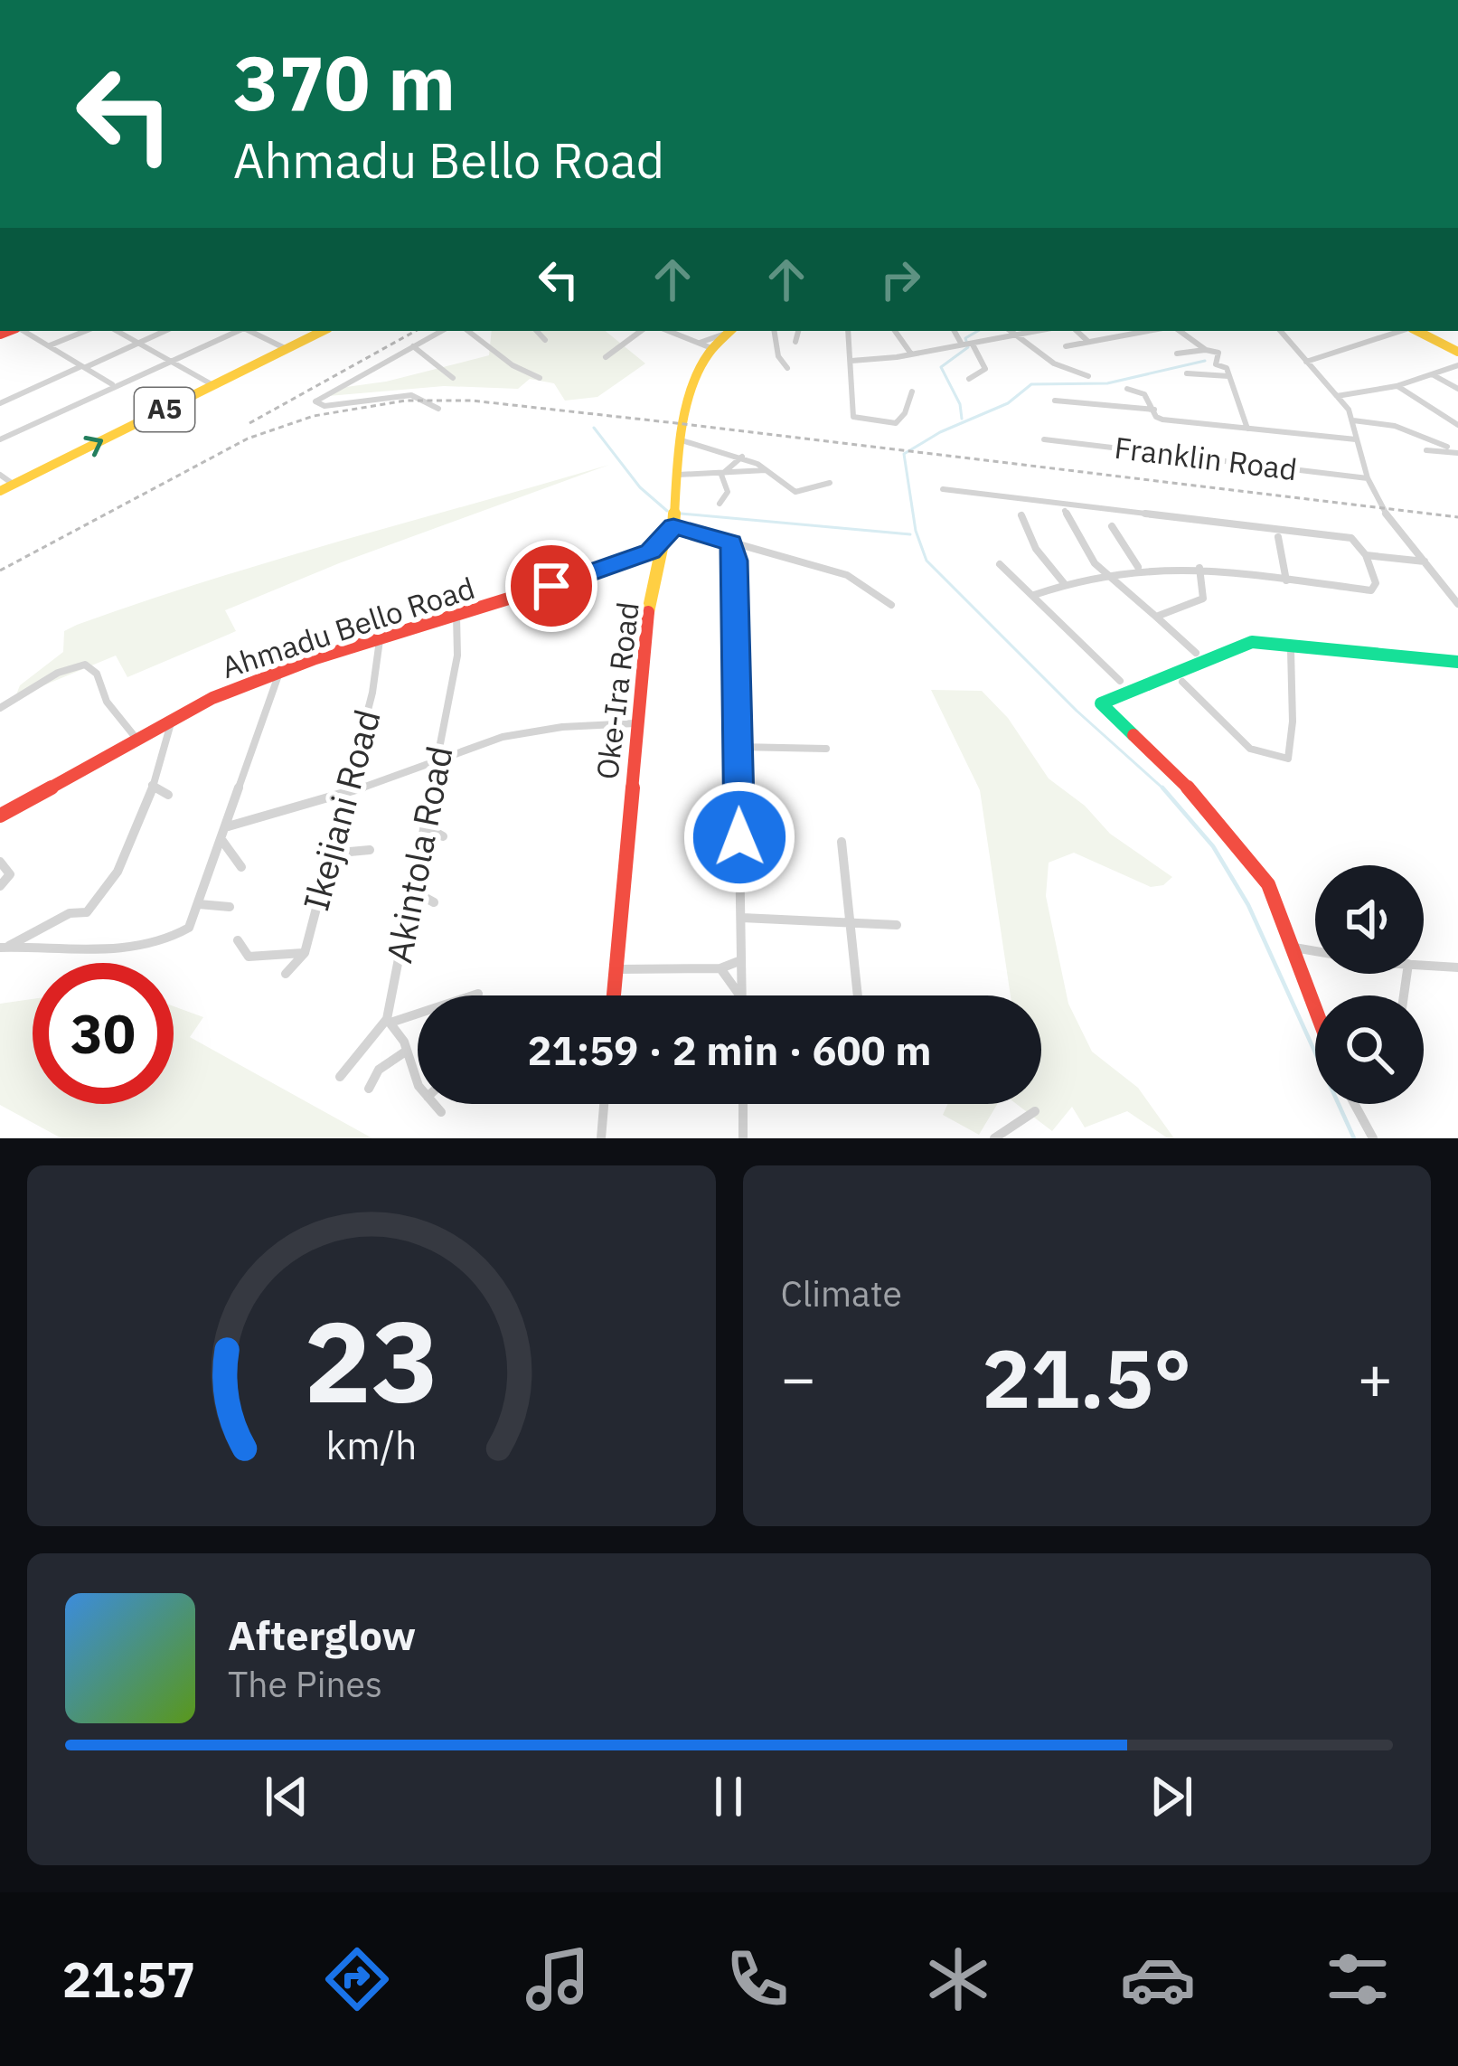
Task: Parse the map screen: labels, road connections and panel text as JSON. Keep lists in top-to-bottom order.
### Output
{
  "streets": {
    "main road": ["A5", "Ahmadu Bello Road", "Oke-Ira Road"],
    "street": ["Franklin Road", "Ikejiani Road", "Akintola Road"]
  },
  "crossings": [
    ["Ahmadu Bello Road", "Oke-Ira Road"],
    ["Ahmadu Bello Road", "Ikejiani Road"],
    ["Ahmadu Bello Road", "Akintola Road"]
  ],
  "page": {
    "turn": ["370 m", "Ahmadu Bello Road"],
    "limit": "30",
    "trip": "21:59 · 2 min · 600 m",
    "tile": "Climate",
    "heat": ["−", "21.5°", "+"],
    "song": ["Afterglow", "The Pines"],
    "tabs": "21:57",
    "gauge": ["23", "km/h"]
  }
}
